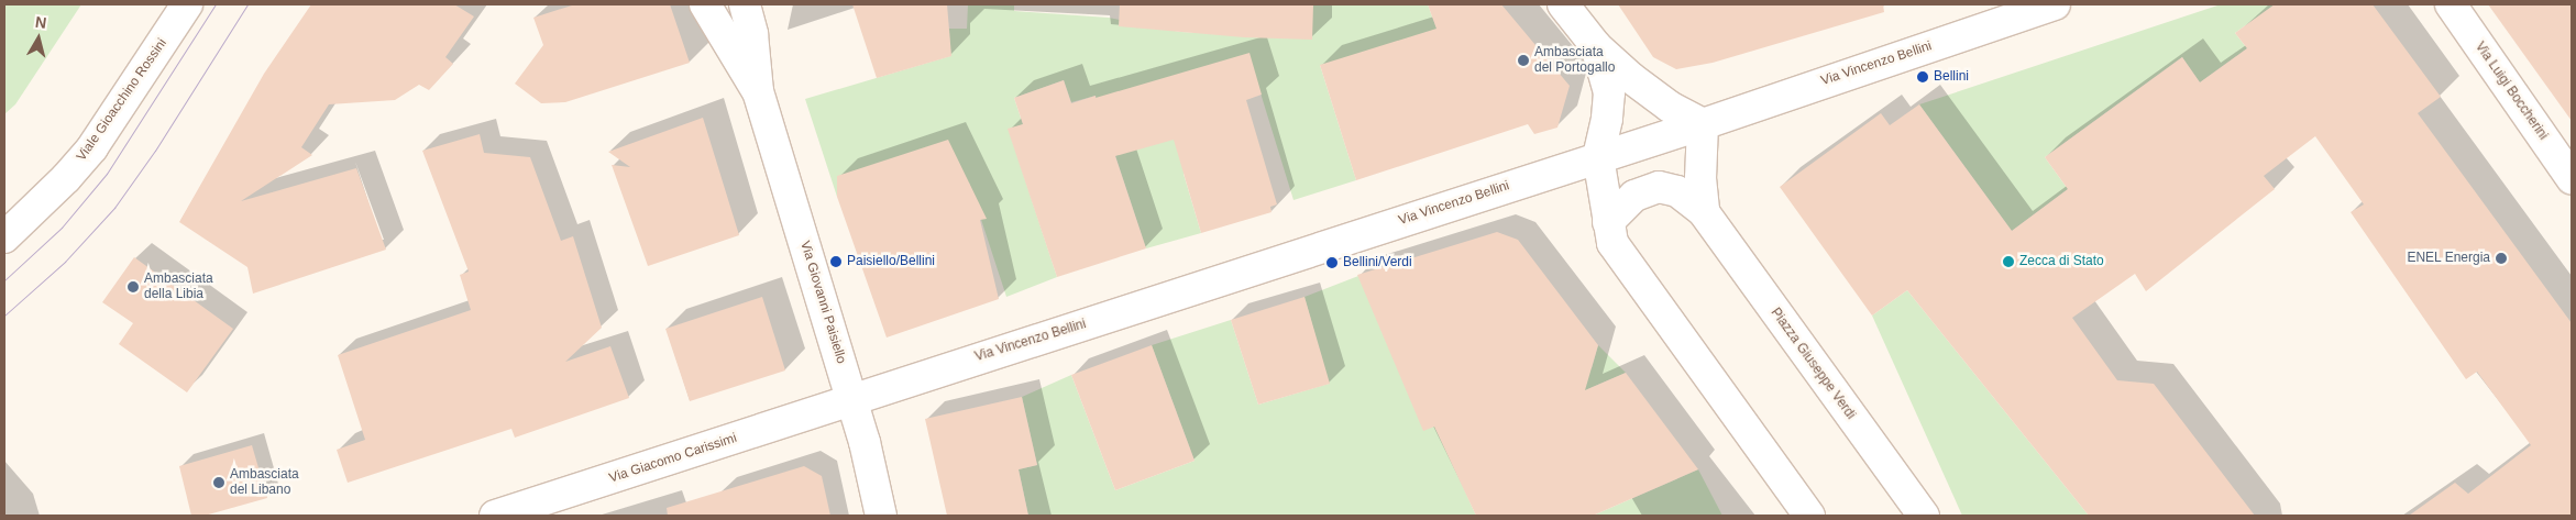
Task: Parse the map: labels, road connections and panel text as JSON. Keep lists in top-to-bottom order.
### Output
{
  "streets": {
    "street": [
      "Via Vincenzo Bellini",
      "Via Luigi Boccherini",
      "Viale Gioacchino Rossini",
      "Via Giovanni Paisiello",
      "Piazza Giuseppe Verdi",
      "Via Giacomo Carissimi"
    ]
  },
  "crossings": [
    ["Via Vincenzo Bellini", "Via Giovanni Paisiello"],
    ["Via Vincenzo Bellini", "Via Giacomo Carissimi"],
    ["Via Giovanni Paisiello", "Via Giacomo Carissimi"]
  ],
  "places": [
    "Ambasciata del Portogallo",
    "Bellini",
    "ENEL Energia",
    "Paisiello/Bellini",
    "Zecca di Stato",
    "Bellini/Verdi",
    "Ambasciata della Libia",
    "Ambasciata del Libano"
  ],
  "north": "top"
}
